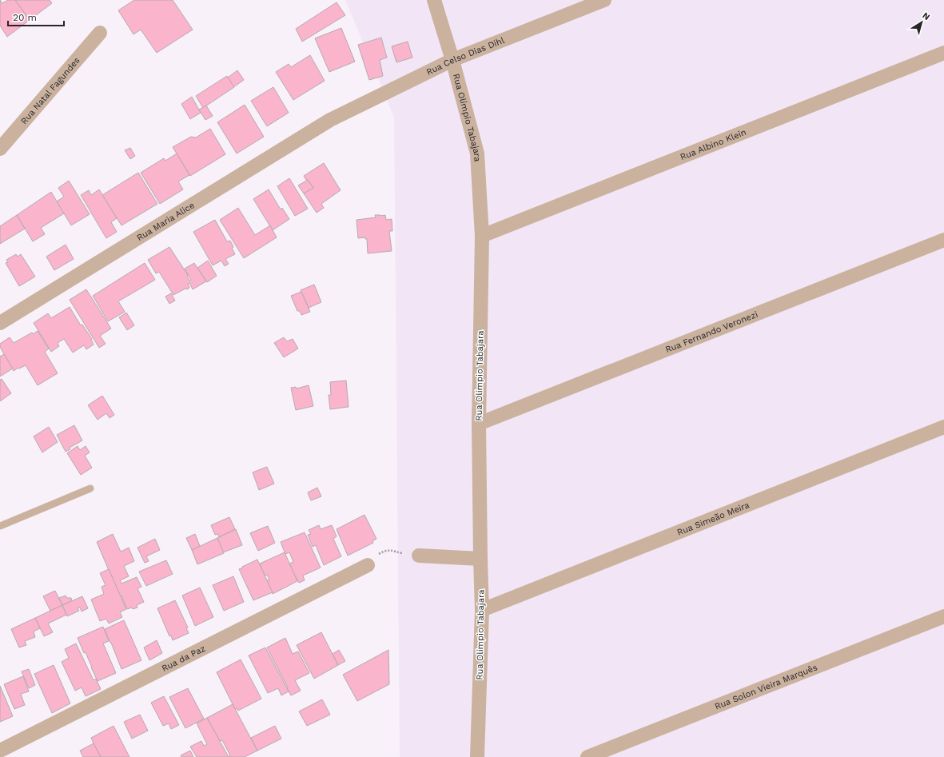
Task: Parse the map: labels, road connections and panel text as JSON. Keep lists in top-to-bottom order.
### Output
{
  "streets": {
    "street": [
      "Rua Celso Dias Dihl",
      "Rua Natal Fagundes",
      "Rua Olímpio Tabajara",
      "Rua Albino Klein",
      "Rua Maria Alice",
      "Rua Fernando Veronezi",
      "Rua Simeão Meira",
      "Rua da Paz",
      "Rua Solon Vieira Marquês"
    ]
  },
  "crossings": [
    ["Rua Celso Dias Dihl", "Rua Olímpio Tabajara"],
    ["Rua Celso Dias Dihl", "Rua Maria Alice"],
    ["Rua Olímpio Tabajara", "Rua Albino Klein"],
    ["Rua Olímpio Tabajara", "Rua Fernando Veronezi"],
    ["Rua Olímpio Tabajara", "Rua Simeão Meira"]
  ],
  "scale_bar": "20 m",
  "north": "top right"
}
